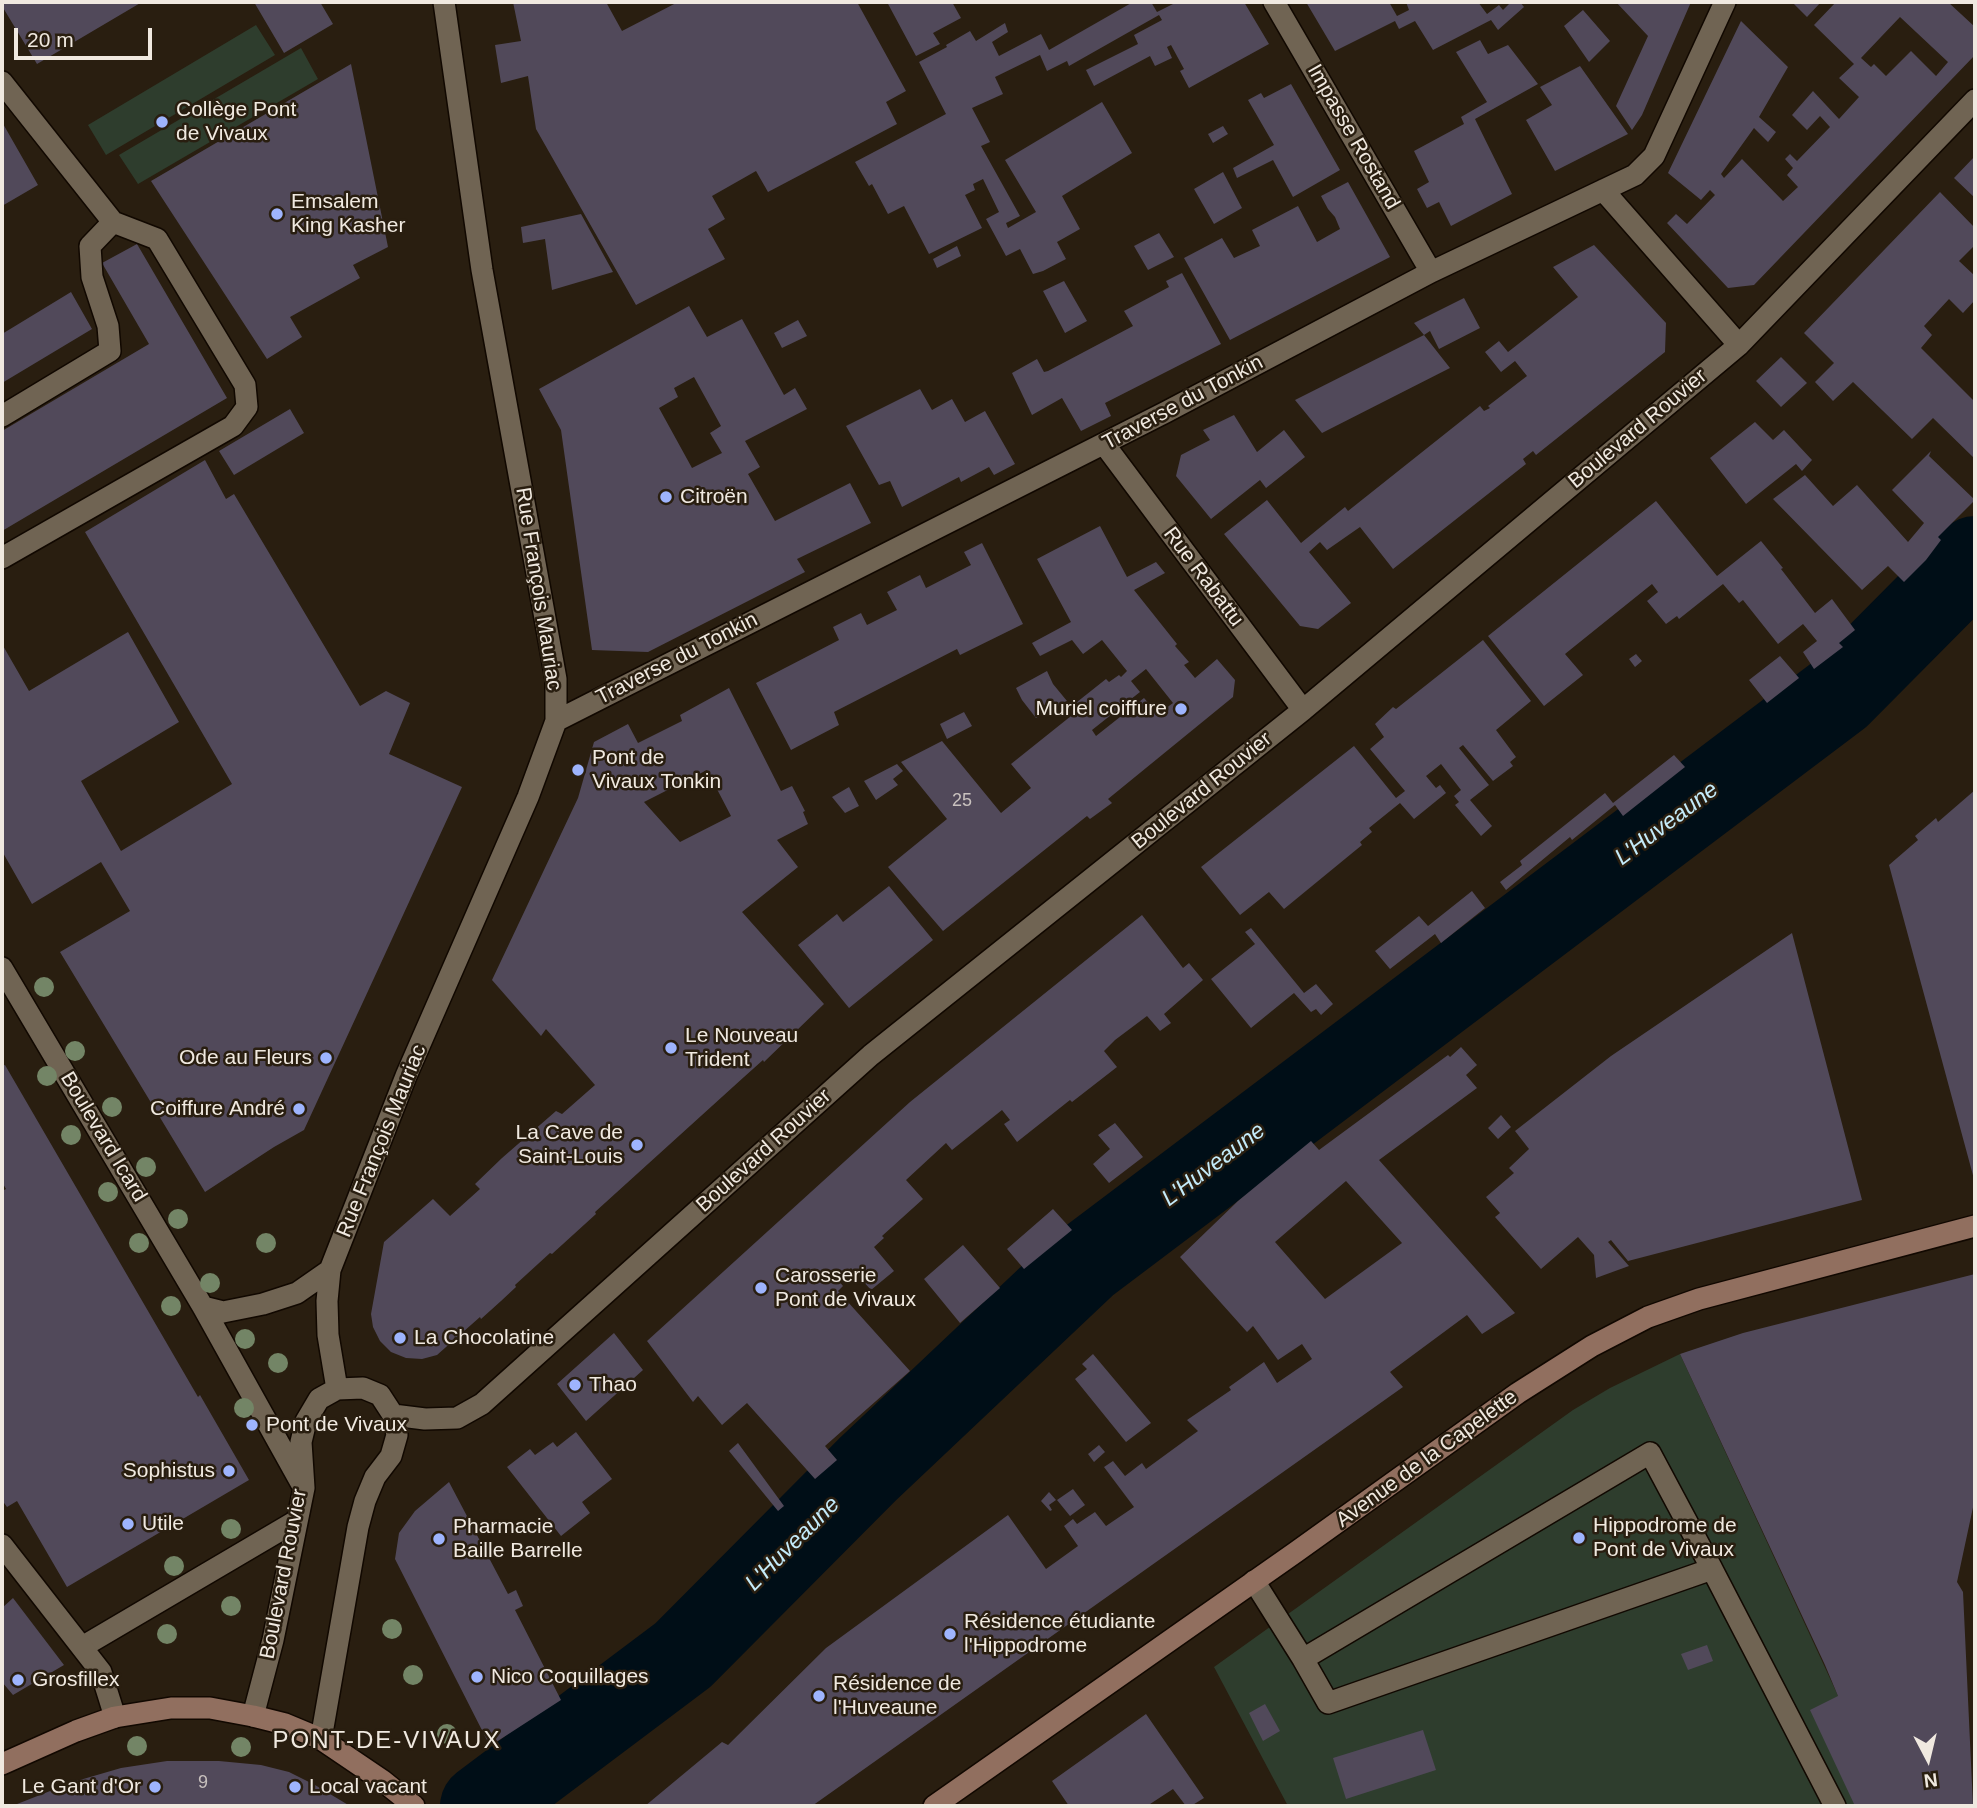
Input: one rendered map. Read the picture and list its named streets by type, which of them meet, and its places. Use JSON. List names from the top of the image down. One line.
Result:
{"streets":{"street":["Impasse Rostand","Traverse du Tonkin","Boulevard Rouvier","Rue Rabattu","Rue François Mauriac","Boulevard Icard","Avenue de la Capelette"]},"crossings":[["Impasse Rostand","Traverse du Tonkin"],["Traverse du Tonkin","Rue Rabattu"],["Traverse du Tonkin","Rue François Mauriac"],["Boulevard Rouvier","Rue Rabattu"],["Boulevard Rouvier","Rue François Mauriac"],["Boulevard Rouvier","Boulevard Icard"]],"districts":["PONT-DE-VIVAUX"],"water":["L'Huveaune"],"places":["Collège Pont de Vivaux","Emsalem King Kasher","Citroën","Muriel coiffure","Pont de Vivaux Tonkin","Le Nouveau Trident","Ode au Fleurs","Coiffure André","La Cave de Saint-Louis","Carosserie Pont de Vivaux","La Chocolatine","Thao","Pont de Vivaux","Sophistus","Utile","Hippodrome de Pont de Vivaux","Pharmacie Baille Barrelle","Résidence étudiante l'Hippodrome","Nico Coquillages","Grosfillex","Résidence de l'Huveaune","Le Gant d'Or","Local vacant"],"house_numbers":["25","9"],"scale_bar":"20 m","north":"bottom"}
